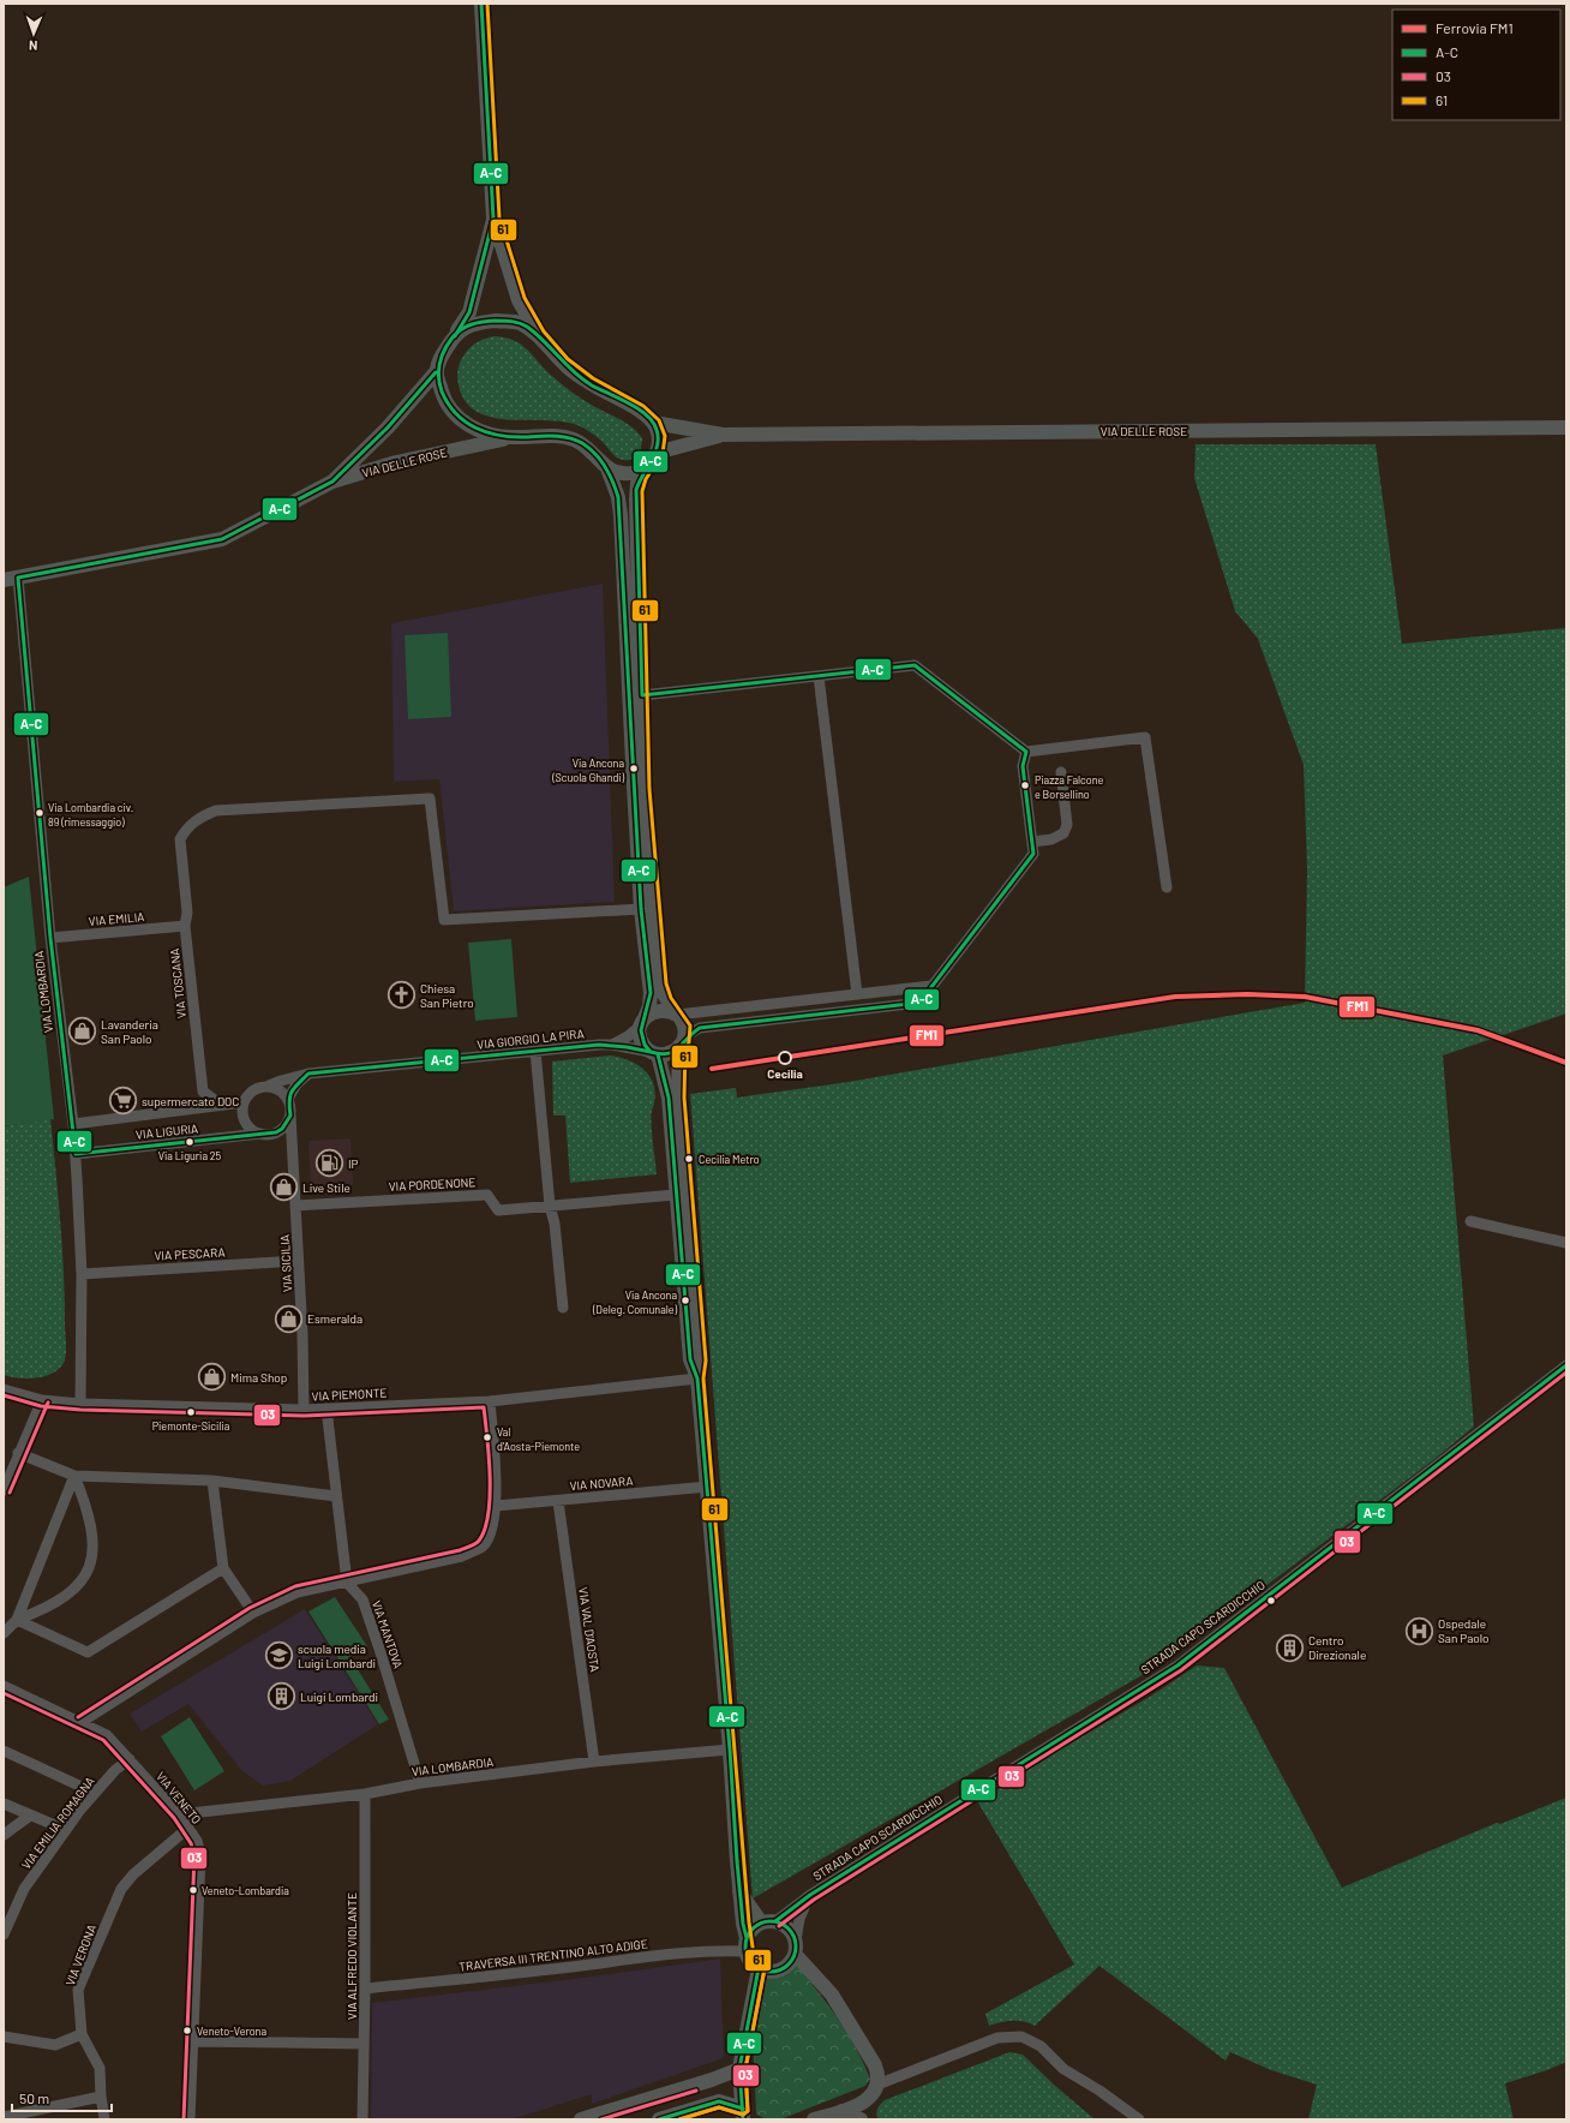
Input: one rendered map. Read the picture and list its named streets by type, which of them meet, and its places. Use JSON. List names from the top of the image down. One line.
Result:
{"streets":{"street":["VIA DELLE ROSE","VIA EMILIA","VIA TOSCANA","VIA LOMBARDIA","VIA GIORGIO LA PIRA","VIA LIGURIA","VIA PORDENONE","VIA PESCARA","VIA SICILIA","VIA PIEMONTE","VIA NOVARA","STRADA CAPO SCARDICCHIO","VIA VAL D'AOSTA","VIA MANTOVA","VIA VENETO","VIA EMILIA ROMAGNA","VIA VERONA","TRAVERSA III TRENTINO ALTO ADIGE","VIA ALFREDO VIOLANTE"]},"crossings":[["VIA EMILIA","VIA TOSCANA"],["VIA EMILIA","VIA LOMBARDIA"],["VIA TOSCANA","VIA GIORGIO LA PIRA"],["VIA TOSCANA","VIA LIGURIA"],["VIA TOSCANA","VIA SICILIA"],["VIA LOMBARDIA","VIA LIGURIA"],["VIA LOMBARDIA","VIA PESCARA"],["VIA LOMBARDIA","VIA PIEMONTE"],["VIA LOMBARDIA","VIA VAL D'AOSTA"],["VIA LOMBARDIA","VIA MANTOVA"],["VIA LOMBARDIA","VIA VENETO"],["VIA LOMBARDIA","VIA ALFREDO VIOLANTE"],["VIA GIORGIO LA PIRA","VIA LIGURIA"],["VIA GIORGIO LA PIRA","VIA SICILIA"],["VIA LIGURIA","VIA SICILIA"],["VIA PORDENONE","VIA SICILIA"],["VIA PESCARA","VIA SICILIA"],["VIA SICILIA","VIA PIEMONTE"],["VIA NOVARA","VIA VAL D'AOSTA"],["STRADA CAPO SCARDICCHIO","TRAVERSA III TRENTINO ALTO ADIGE"],["VIA VENETO","VIA EMILIA ROMAGNA"],["VIA VENETO","VIA VERONA"],["TRAVERSA III TRENTINO ALTO ADIGE","VIA ALFREDO VIOLANTE"]],"places":{"other":["Via Ancona (Scuola Ghandi)","Piazza Falcone e Borsellino","Via Lombardia civ. 89 (rimessaggio)","Cecilia","Via Liguria 25","Cecilia Metro","Via Ancona (Deleg. Comunale)","Piemonte-Sicilia","Val d'Aosta-Piemonte","Veneto-Lombardia","Veneto-Verona"],"church":["Chiesa San Pietro"],"shop":["Lavanderia San Paolo","Live Stile","Esmeralda","Mima Shop"],"supermarket":["supermercato DOC"],"fuel station":["IP"],"hospital":["Ospedale San Paolo"],"building":["Centro Direzionale","Luigi Lombardi"],"school or university":["scuola media Luigi Lombardi"]},"lines":["transit line A-C","transit line 61","rail line FM1","transit line 03"],"legend":["Ferrovia FM1","A-C","03","61"],"scale_bar":"50 m","north":"bottom"}
